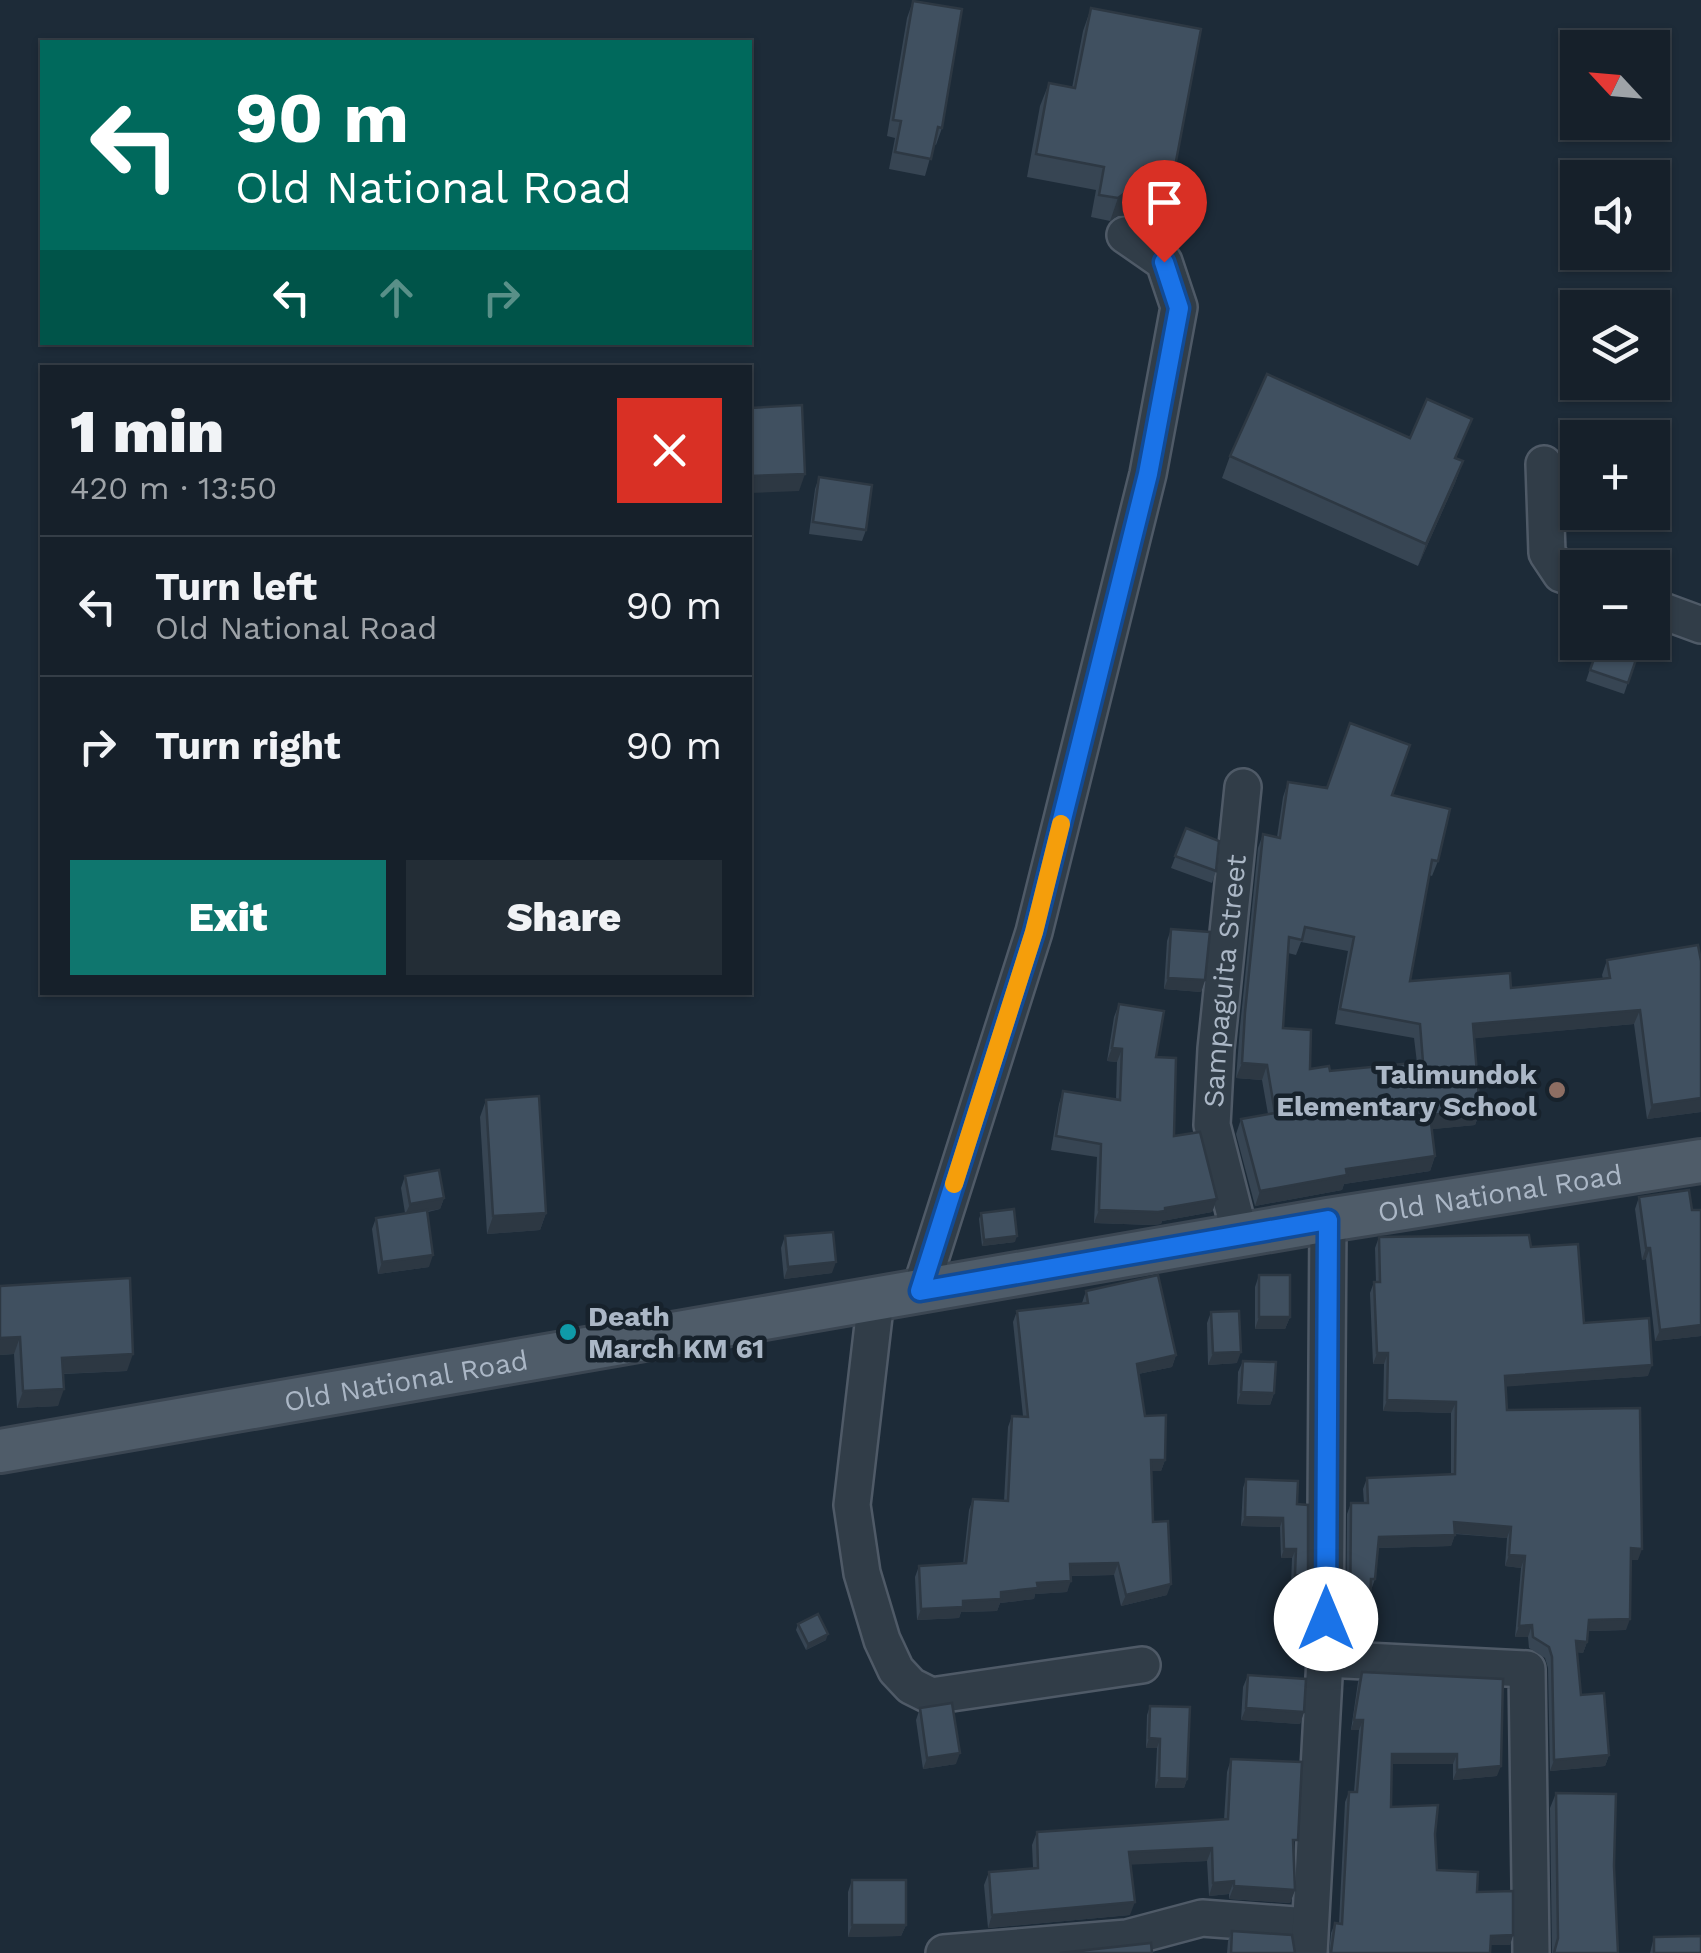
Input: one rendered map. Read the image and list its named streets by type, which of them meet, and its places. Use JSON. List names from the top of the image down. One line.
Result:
{"streets":{"main road":["Old National Road"],"street":["Sampaguita Street"]},"crossings":[["Sampaguita Street","Old National Road"]],"places":["Talimundok Elementary School","Death March KM 61"],"north":"top left","page":{"map_buttons":["+","−"],"turn":["90 m","Old National Road"],"heading":["1 min","420 m · 13:50"],"list":[{"name":"Turn left","note":"Old National Road","value":"90 m"},{"name":"Turn right","value":"90 m"}],"buttons":["Exit","Share"]}}
